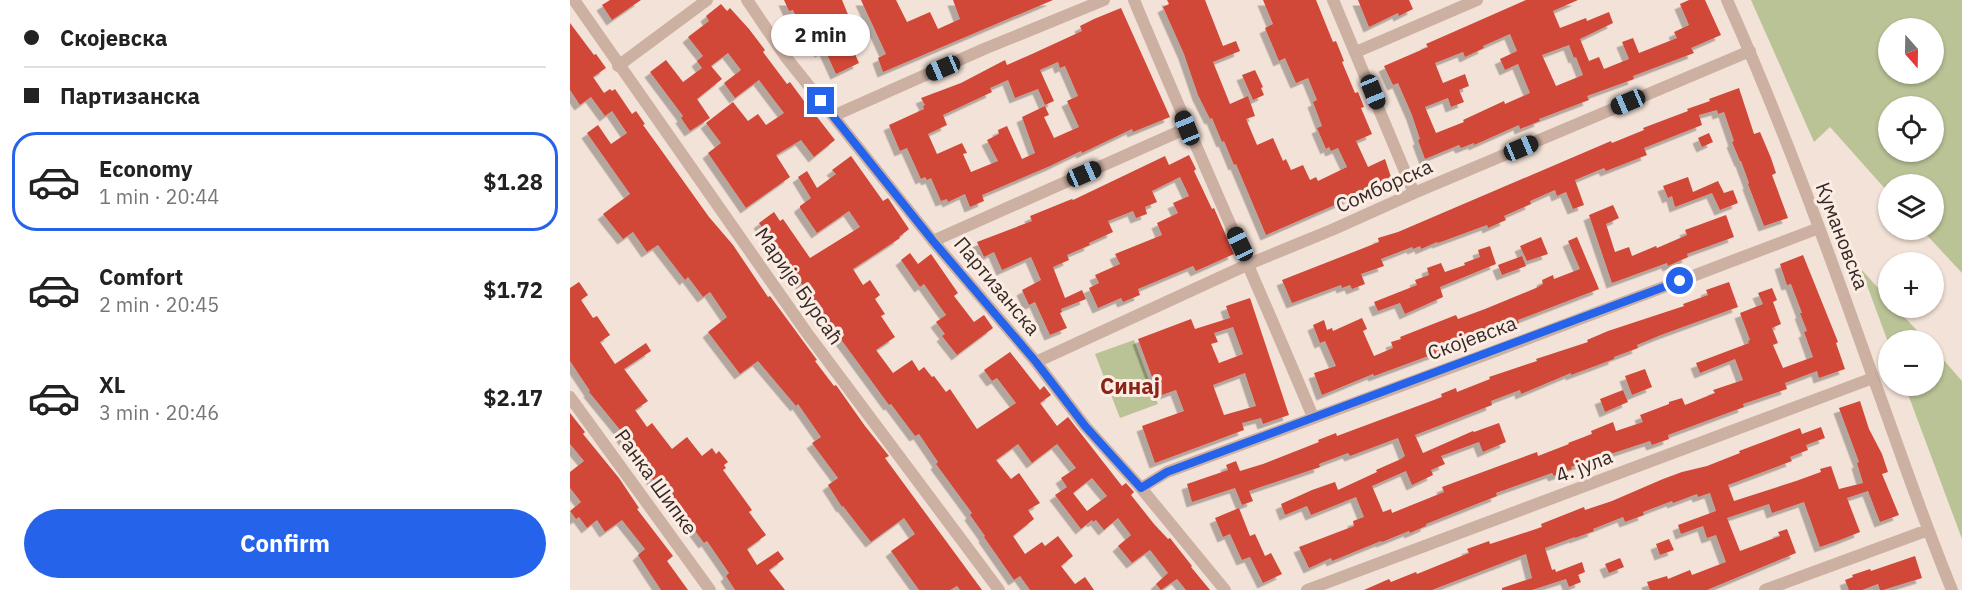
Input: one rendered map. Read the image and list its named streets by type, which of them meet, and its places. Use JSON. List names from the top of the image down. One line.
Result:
{"streets":{"street":["Сомборска","Кумановска","Марије Бурсаћ","Партизанска","Скојевска","4. јула","Ранка Шипке"]},"crossings":[["Сомборска","Кумановска"],["Сомборска","Партизанска"],["Кумановска","Скојевска"],["Кумановска","4. јула"],["Партизанска","Скојевска"]],"districts":["Синај"],"north":"bottom","page":{"banner":["Скојевска","Партизанска"],"bubble":"2 min","map_buttons":["+","−"],"list":[{"name":"Economy","note":"1 min · 20:44","value":"$1.28"},{"name":"Comfort","note":"2 min · 20:45","value":"$1.72"},{"name":"XL","note":"3 min · 20:46","value":"$2.17"}],"buttons":"Confirm"}}
